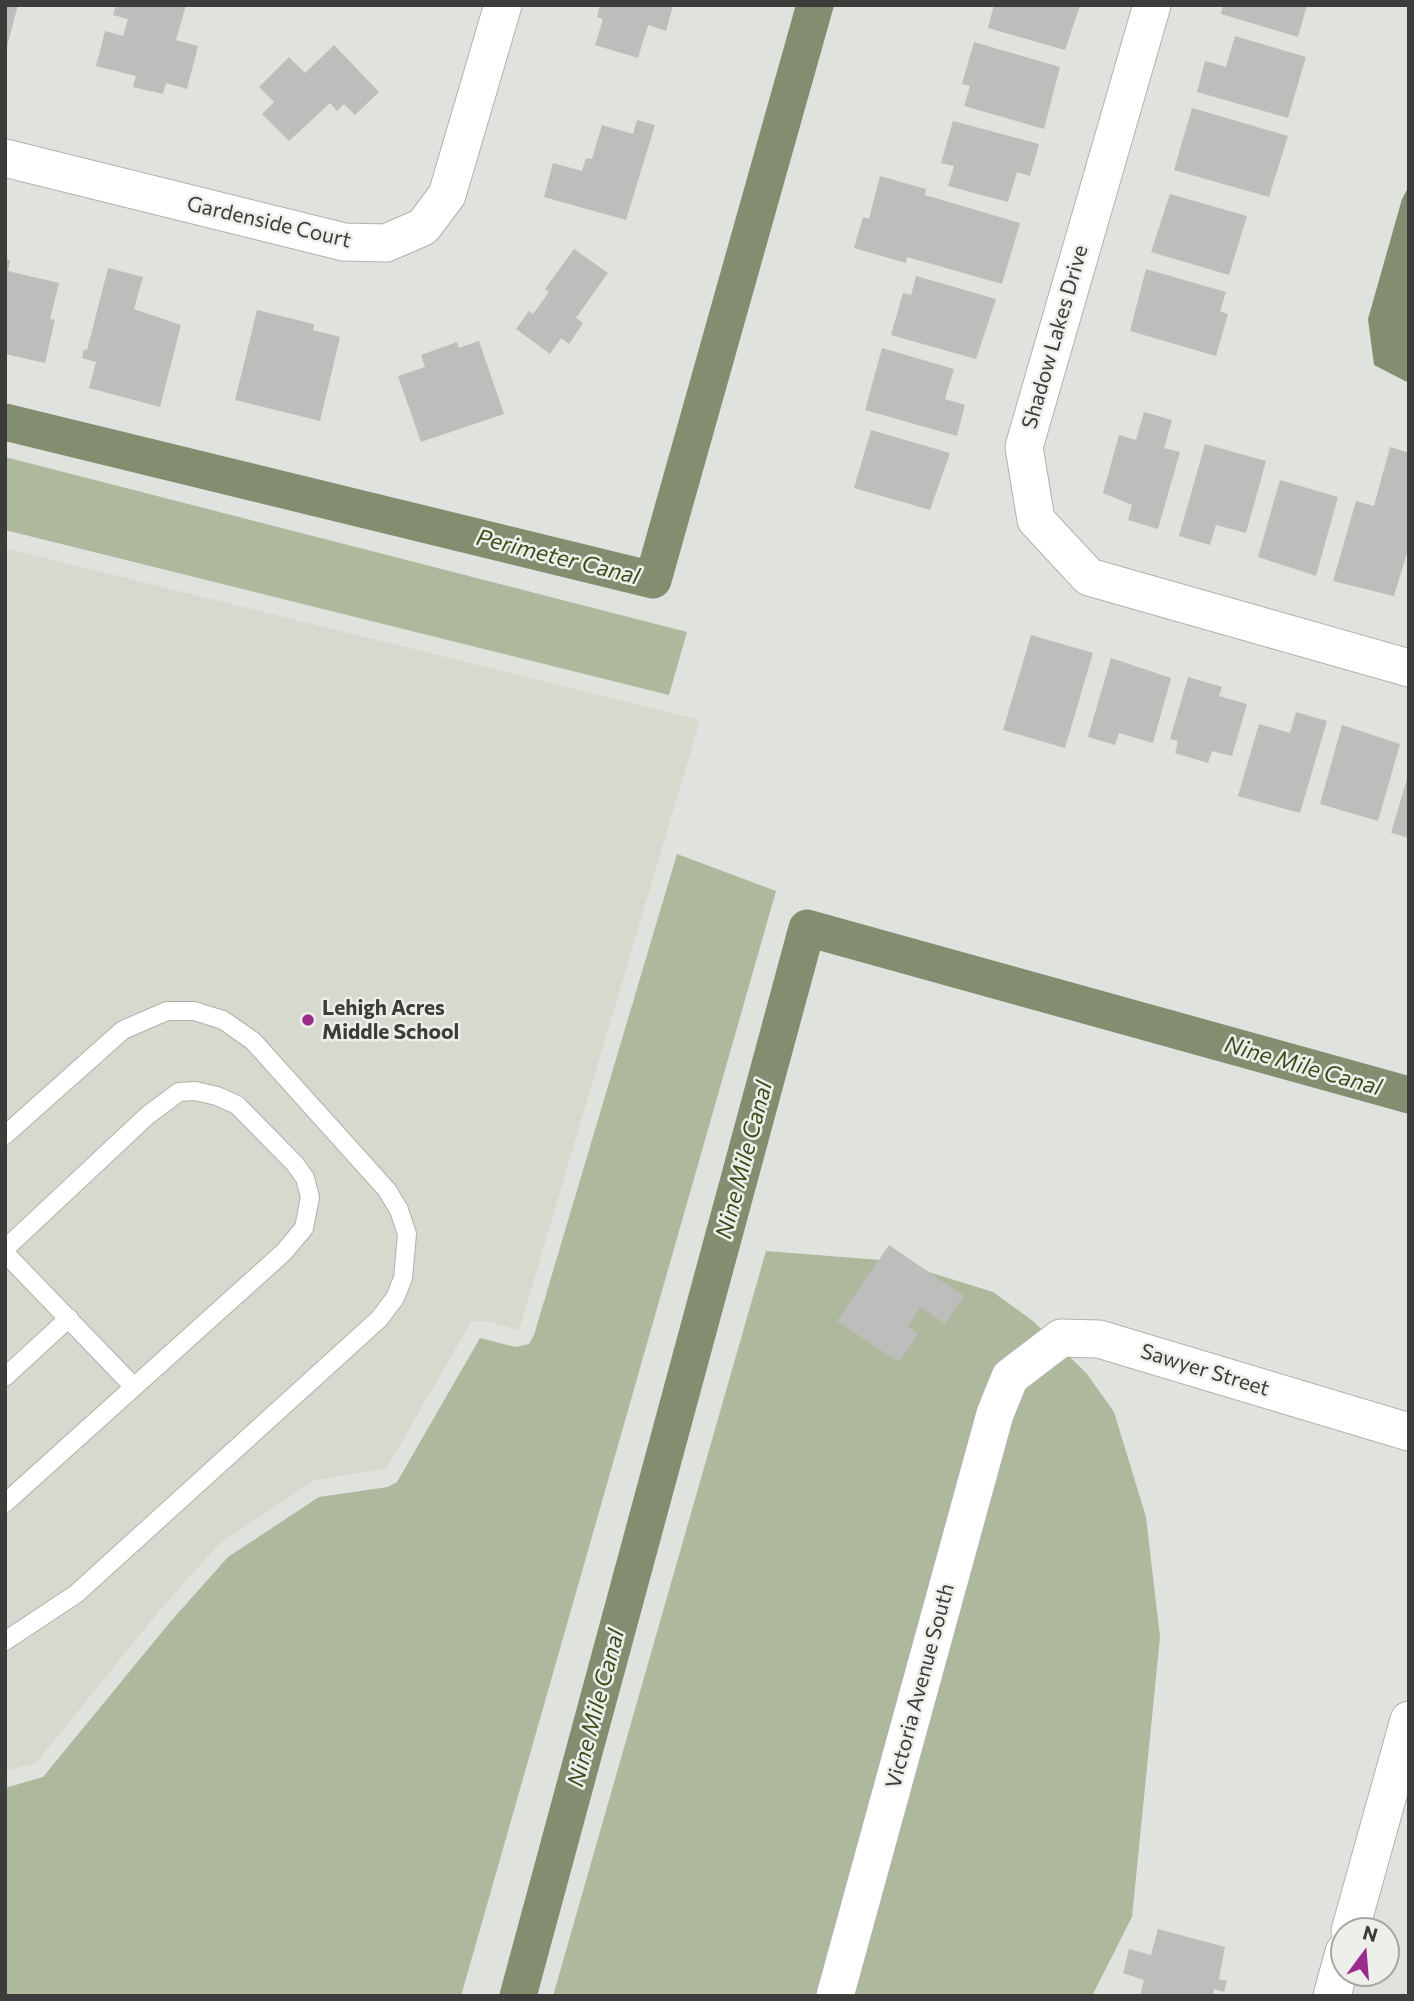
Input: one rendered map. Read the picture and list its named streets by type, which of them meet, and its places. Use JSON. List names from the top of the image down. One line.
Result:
{"streets":{"street":["Gardenside Court","Shadow Lakes Drive","Sawyer Street","Victoria Avenue South"]},"crossings":[["Sawyer Street","Victoria Avenue South"]],"water":["Perimeter Canal","Nine Mile Canal"],"places":["Lehigh Acres Middle School"],"north":"top"}
